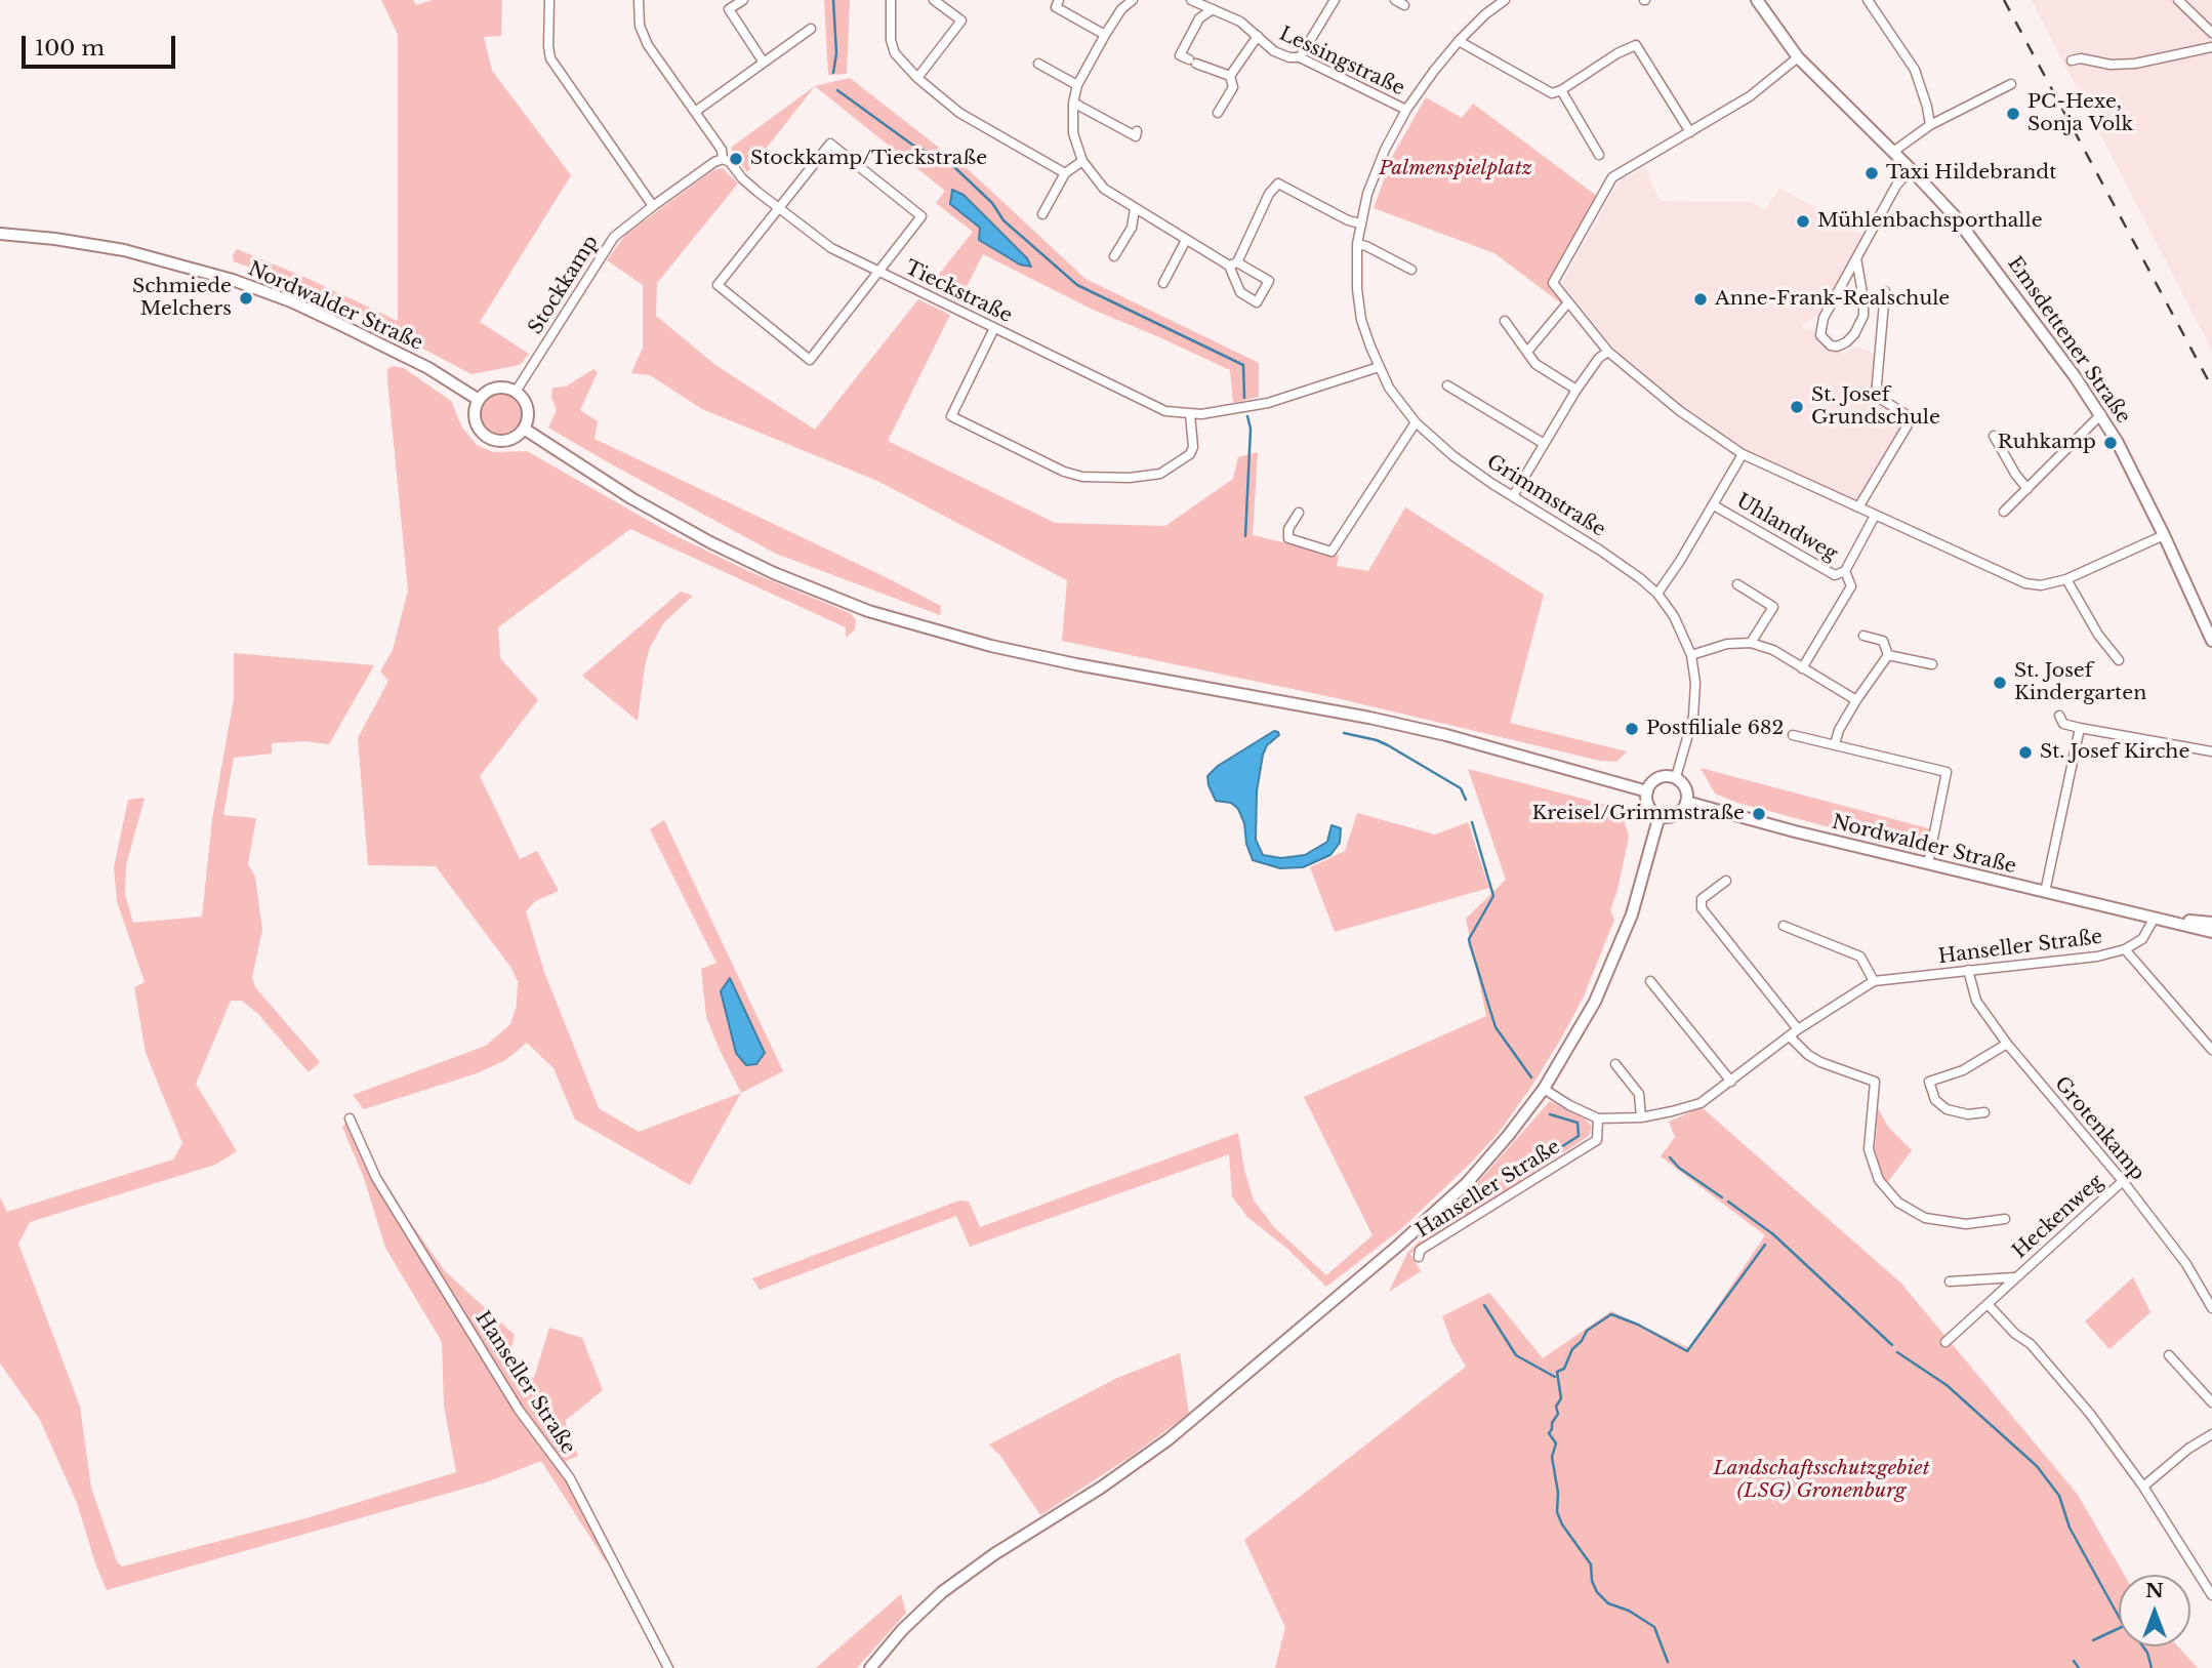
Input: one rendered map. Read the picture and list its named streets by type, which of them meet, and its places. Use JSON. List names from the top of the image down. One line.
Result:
{"streets":{"main road":["Nordwalder Straße","Emsdettener Straße"],"street":["Lessingstraße","Stockkamp","Tieckstraße","Grimmstraße","Uhlandweg","Hanseller Straße","Grotenkamp","Heckenweg"]},"crossings":[["Lessingstraße","Grimmstraße"],["Stockkamp","Tieckstraße"],["Stockkamp","Nordwalder Straße"],["Tieckstraße","Grimmstraße"],["Nordwalder Straße","Grimmstraße"],["Nordwalder Straße","Hanseller Straße"],["Grimmstraße","Uhlandweg"],["Hanseller Straße","Grotenkamp"],["Grotenkamp","Heckenweg"]],"parks":["Palmenspielplatz","Landschaftsschutzgebiet (LSG) Gronenburg"],"places":["PC-Hexe, Sonja Volk","Stockkamp/Tieckstraße","Taxi Hildebrandt","Mühlenbachsporthalle","Schmiede Melchers","Anne-Frank-Realschule","St. Josef Grundschule","Ruhkamp","St. Josef Kindergarten","Postfiliale 682","St. Josef Kirche","Kreisel/Grimmstraße"],"scale_bar":"100 m","north":"top"}
